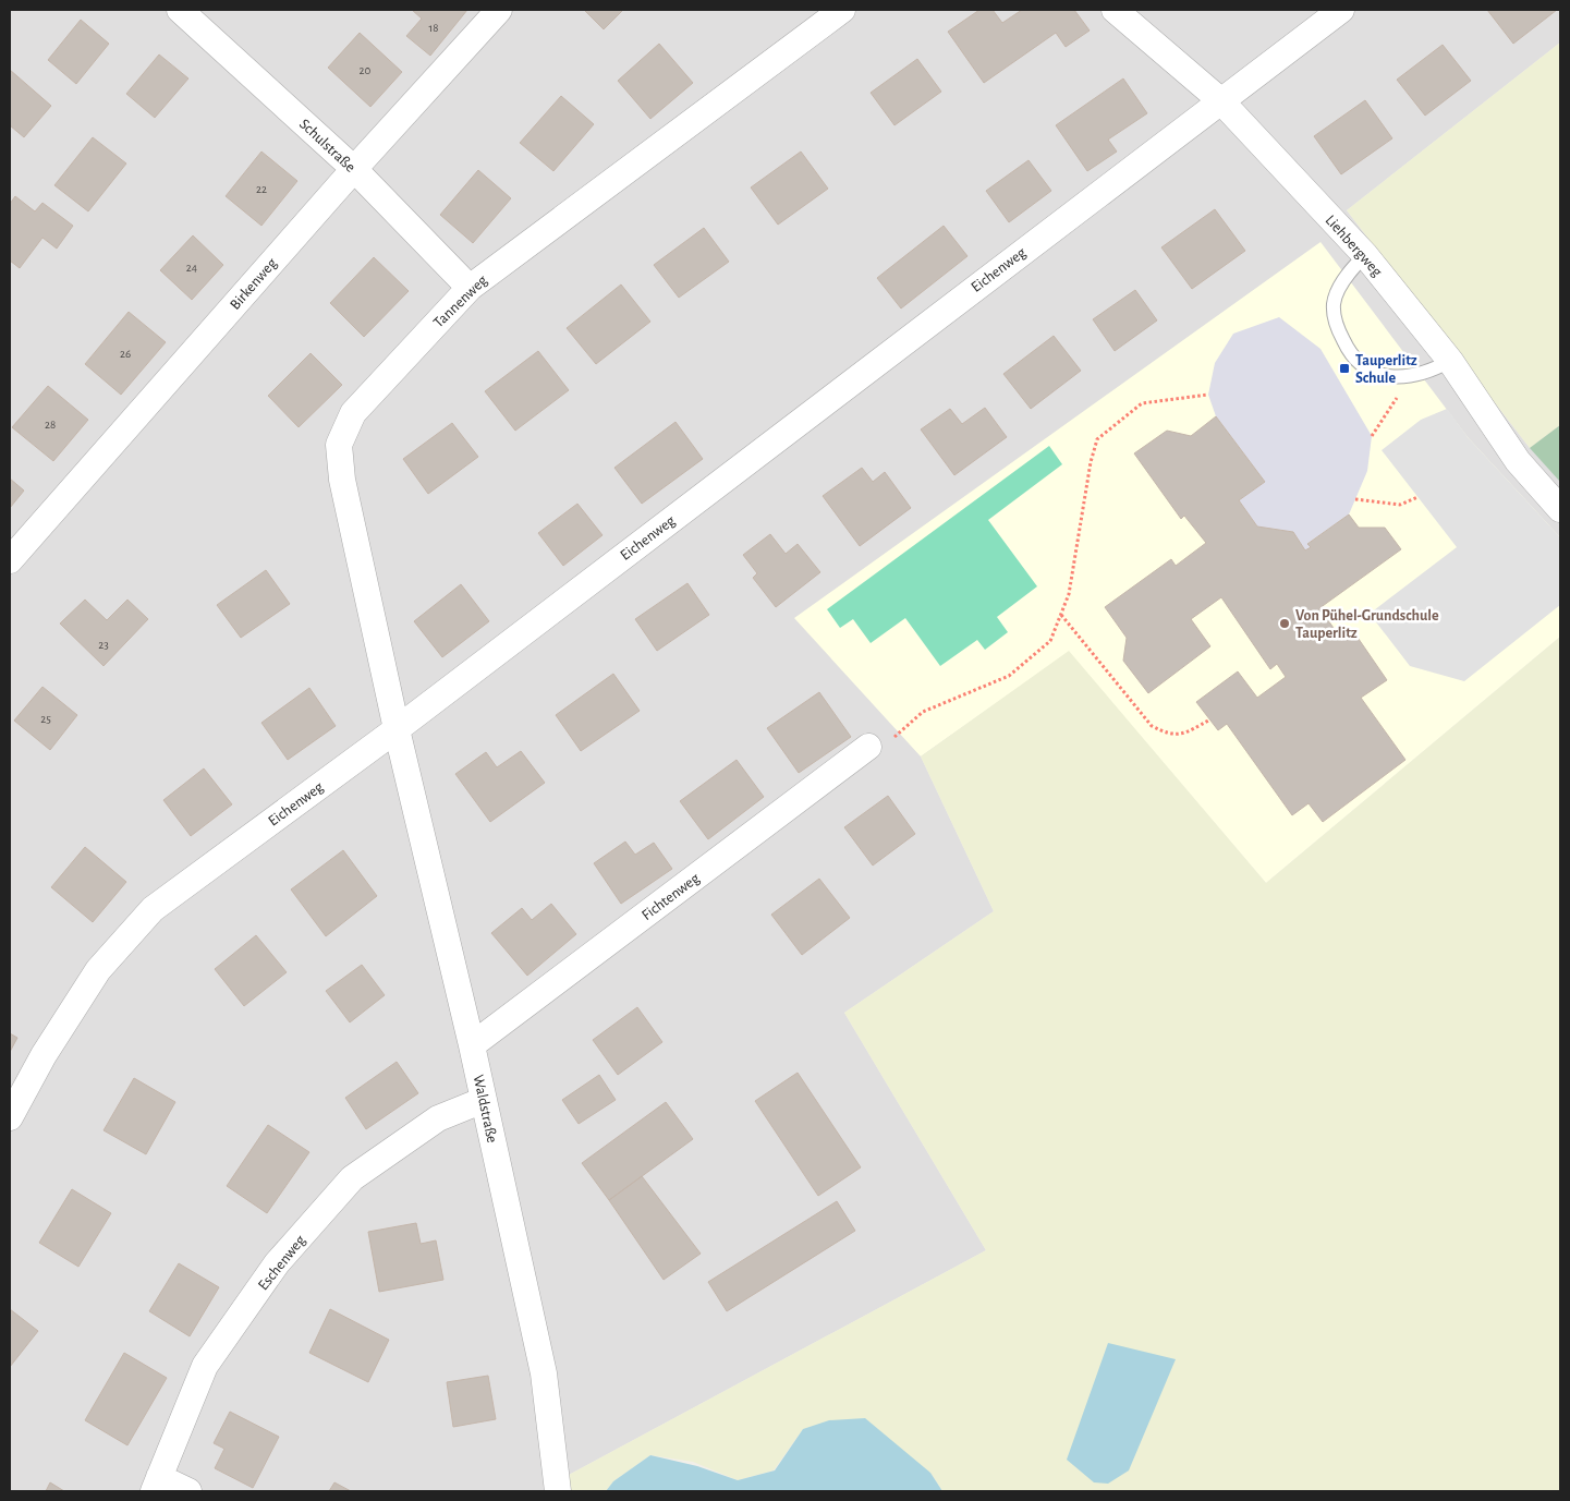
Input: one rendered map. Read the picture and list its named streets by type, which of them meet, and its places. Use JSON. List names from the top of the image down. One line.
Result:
{"streets":{"street":["Schulstraße","Liehbergweg","Eichenweg","Birkenweg","Tannenweg","Fichtenweg","Waldstraße","Eschenweg"]},"crossings":[["Schulstraße","Birkenweg"],["Schulstraße","Tannenweg"],["Liehbergweg","Eichenweg"],["Eichenweg","Tannenweg"],["Eichenweg","Waldstraße"],["Tannenweg","Waldstraße"],["Fichtenweg","Waldstraße"],["Waldstraße","Eschenweg"]],"places":{"transit":["Tauperlitz Schule"],"other":["Von Pühel-Grundschule Tauperlitz"]},"house_numbers":["18","20","22","24","26","28","23","25"]}
